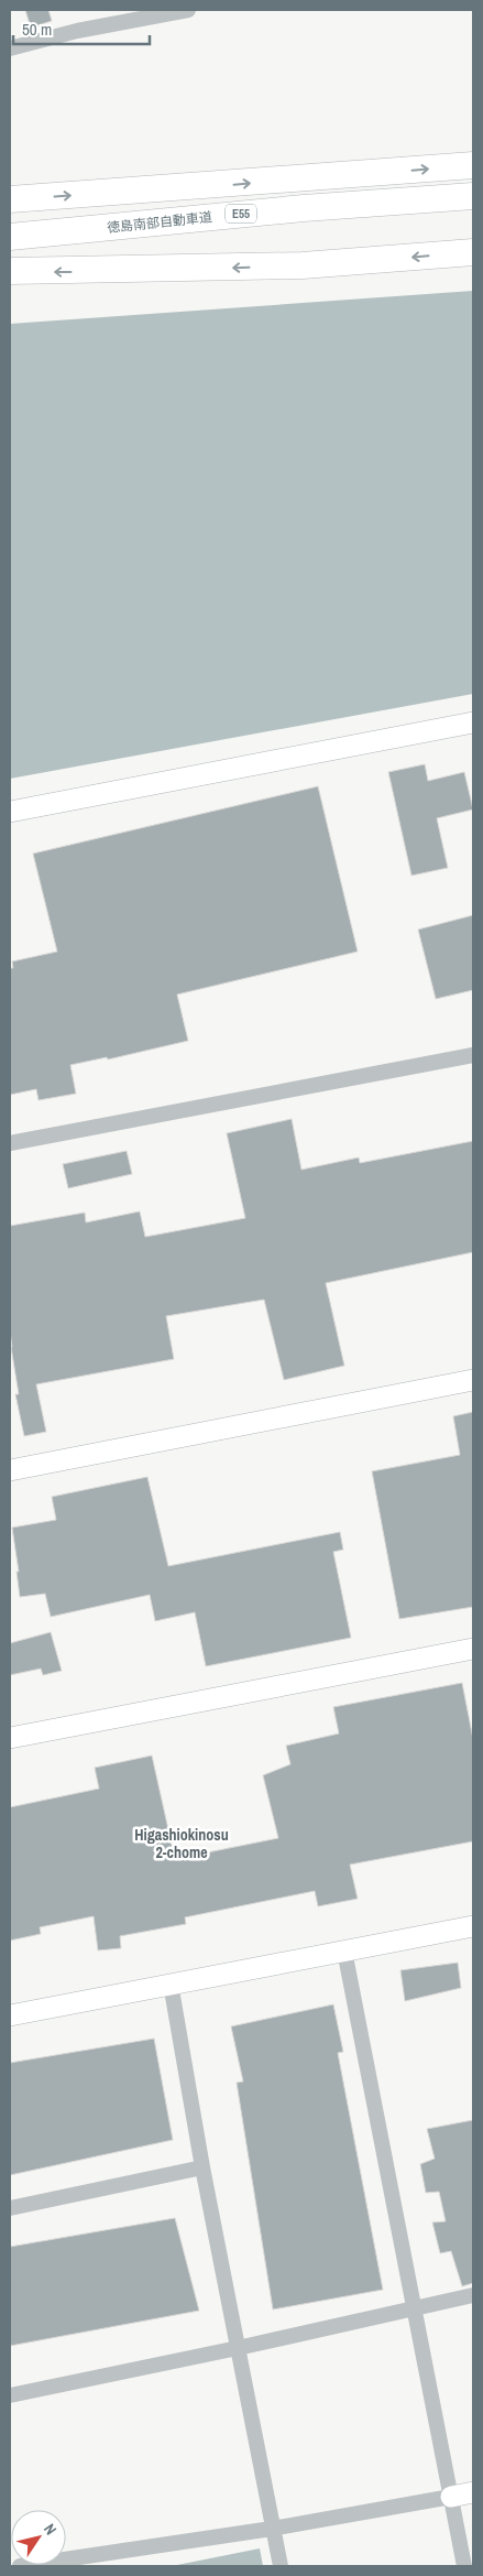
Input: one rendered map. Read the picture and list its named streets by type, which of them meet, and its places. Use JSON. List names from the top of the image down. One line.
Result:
{"streets":{"highway":["E55","徳島南部自動車道"]},"districts":["Higashiokinosu 2-chome"],"scale_bar":"50 m","north":"top right"}
